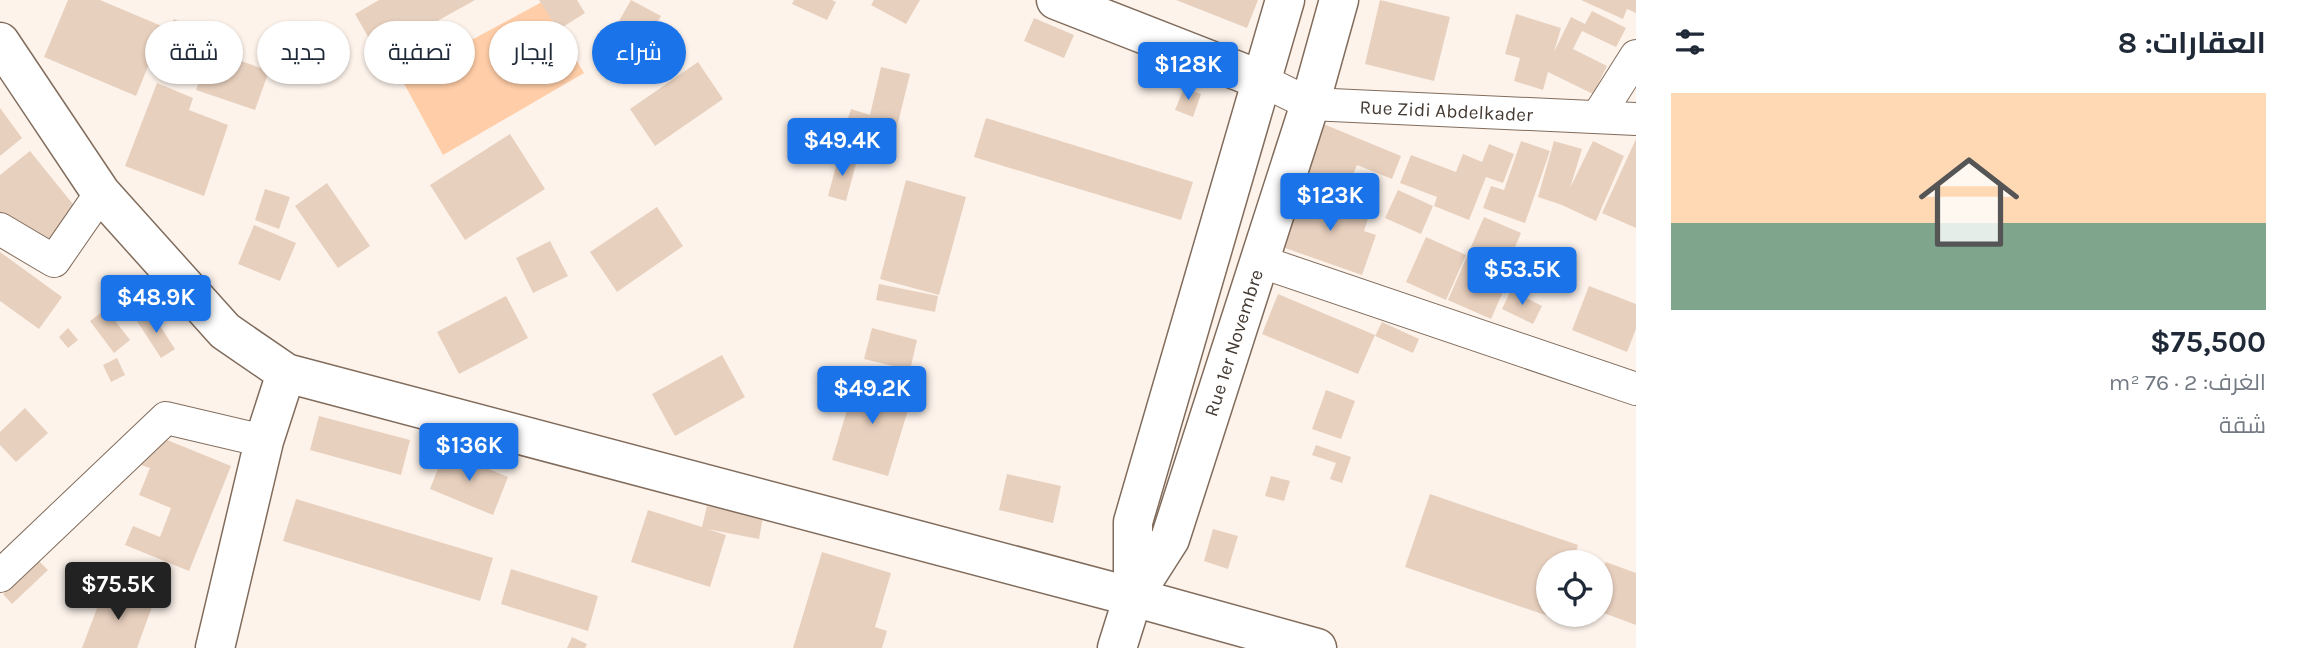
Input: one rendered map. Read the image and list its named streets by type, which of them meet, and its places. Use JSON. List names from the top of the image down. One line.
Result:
{"streets":{"main road":["Rue 1er Novembre"],"street":["Rue Zidi Abdelkader"]},"crossings":[["Rue Zidi Abdelkader","Rue 1er Novembre"]],"page":{"heading":"العقارات: 8","chip":["شراء","إيجار","تصفية","جديد","شقة"],"price":["$128K","$49.4K","$123K","$53.5K","$48.9K","$49.2K","$136K","$75.5K"],"list":[{"name":"$75,500","note":"الغرف: 2 · 76 m² · شقة"}]}}
